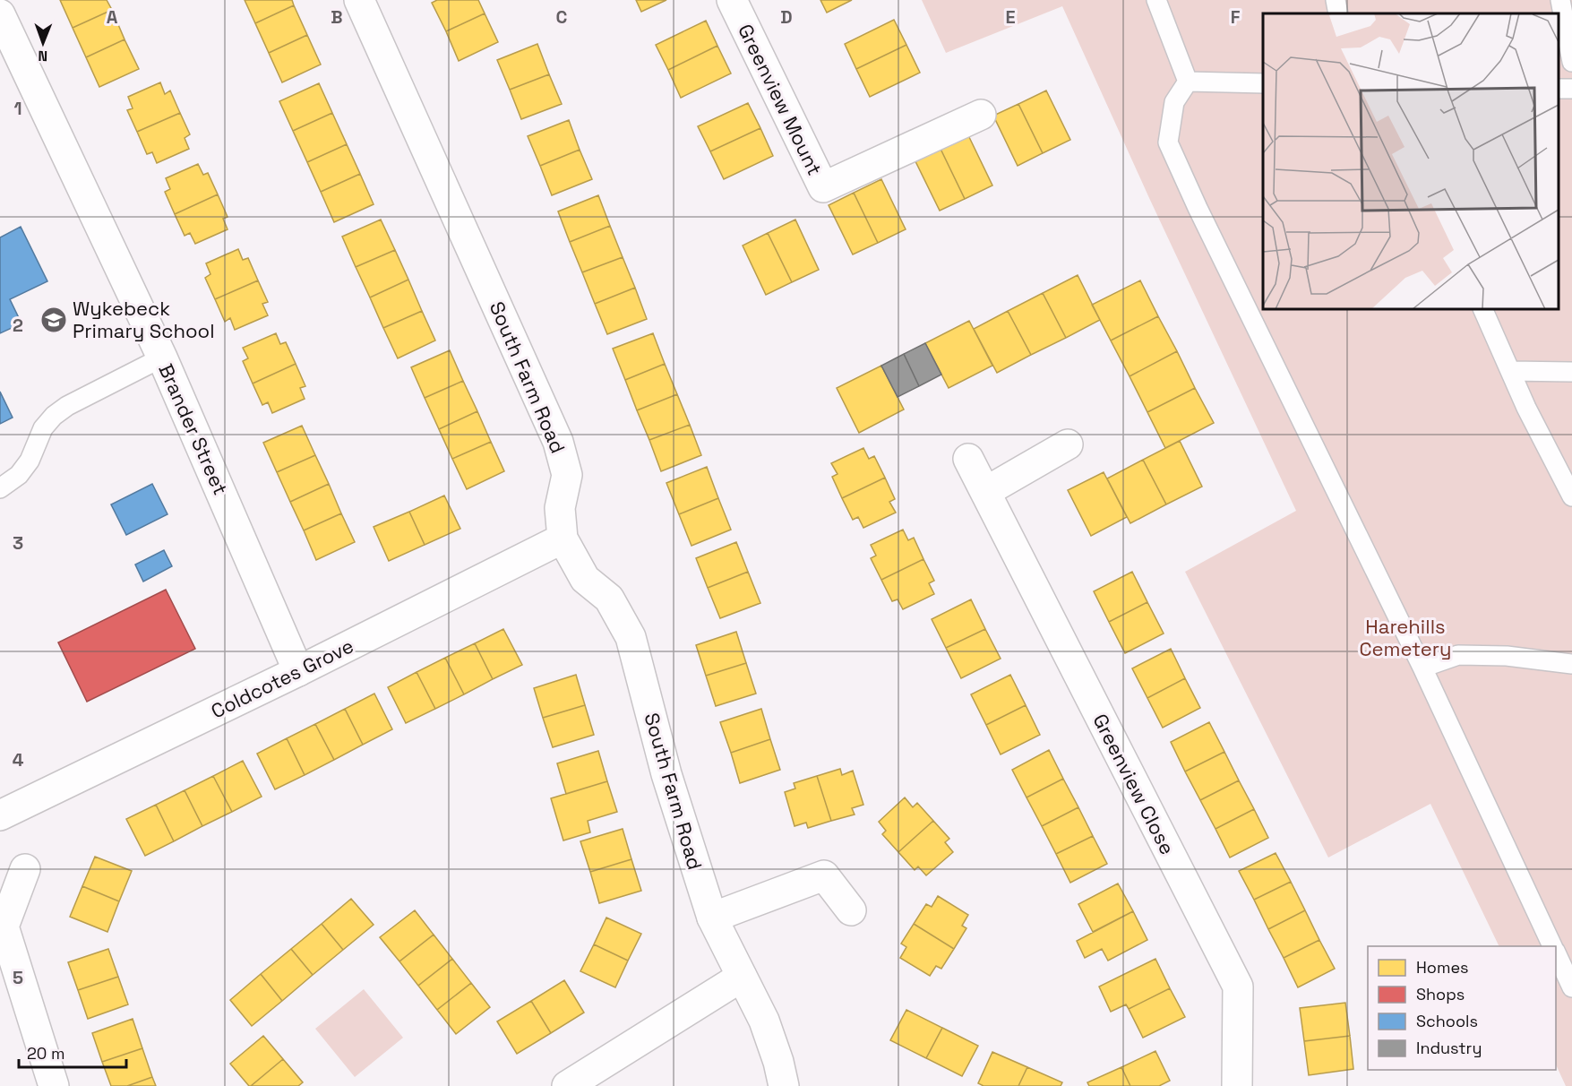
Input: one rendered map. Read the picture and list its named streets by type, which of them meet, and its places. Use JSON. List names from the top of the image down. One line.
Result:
{"streets":{"street":["Greenview Mount","South Farm Road","Brander Street","Coldcotes Grove","Greenview Close"]},"crossings":[["South Farm Road","Coldcotes Grove"],["Brander Street","Coldcotes Grove"]],"parks":["Harehills Cemetery"],"places":{"school or university":["Wykebeck Primary School"]},"legend":["Homes","Shops","Schools","Industry"],"scale_bar":"20 m","north":"bottom","grid":{"columns":["A","B","C","D","E","F"],"rows":["1","2","3","4","5"]}}
